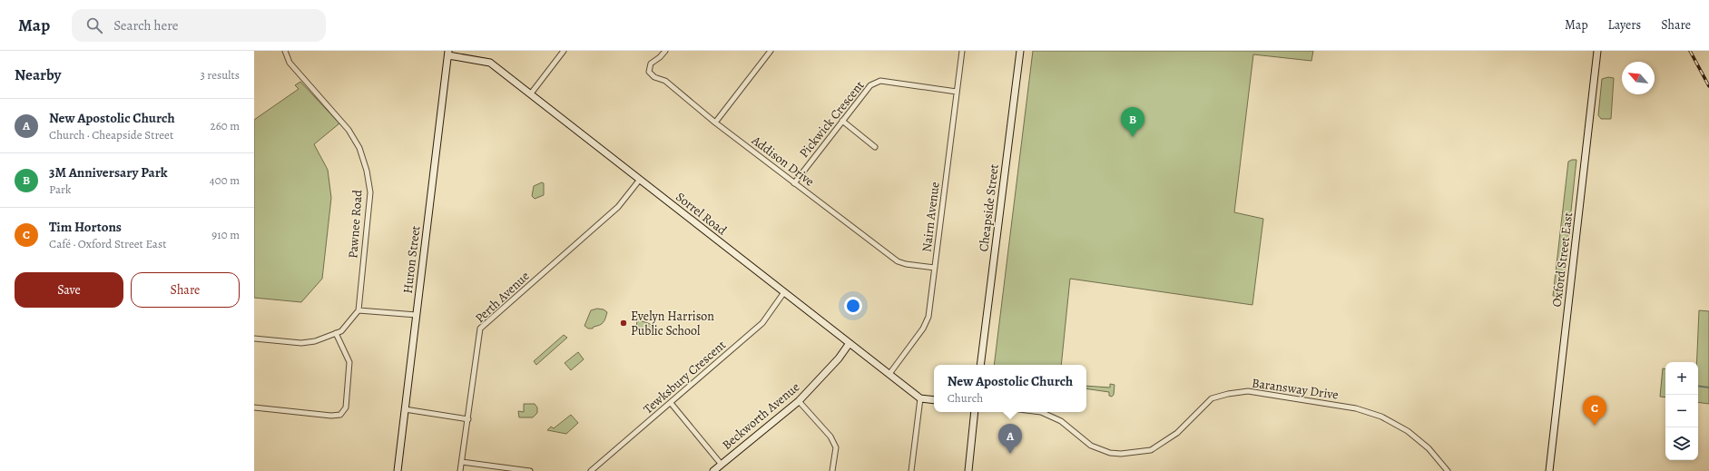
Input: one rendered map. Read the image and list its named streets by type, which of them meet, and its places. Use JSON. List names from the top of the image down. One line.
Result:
{"streets":{"street":["Pickwick Crescent","Addison Drive","Cheapside Street","Sorrel Road","Nairn Avenue","Pawnee Road","Huron Street","Oxford Street East","Perth Avenue","Tewksbury Crescent","Baransway Drive","Beckworth Avenue"]},"crossings":[["Pickwick Crescent","Addison Drive"],["Pickwick Crescent","Nairn Avenue"],["Addison Drive","Nairn Avenue"],["Sorrel Road","Nairn Avenue"],["Sorrel Road","Huron Street"],["Sorrel Road","Perth Avenue"],["Sorrel Road","Tewksbury Crescent"],["Sorrel Road","Beckworth Avenue"]],"places":["Evelyn Harrison Public School"],"north":"top left","page":{"header":"Map","search":"Search here","nav":["Map","Layers","Share"],"heading":["Nearby","3 results"],"list":[{"mark":"A","name":"New Apostolic Church","note":"Church · Cheapside Street","value":"260 m"},{"mark":"B","name":"3M Anniversary Park","note":"Park","value":"400 m"},{"mark":"C","name":"Tim Hortons","note":"Café · Oxford Street East","value":"910 m"}],"pins":["B","C","A"],"buttons":["Save","Share"],"map_buttons":["+","−"],"popup":["New Apostolic Church","Church"]}}
